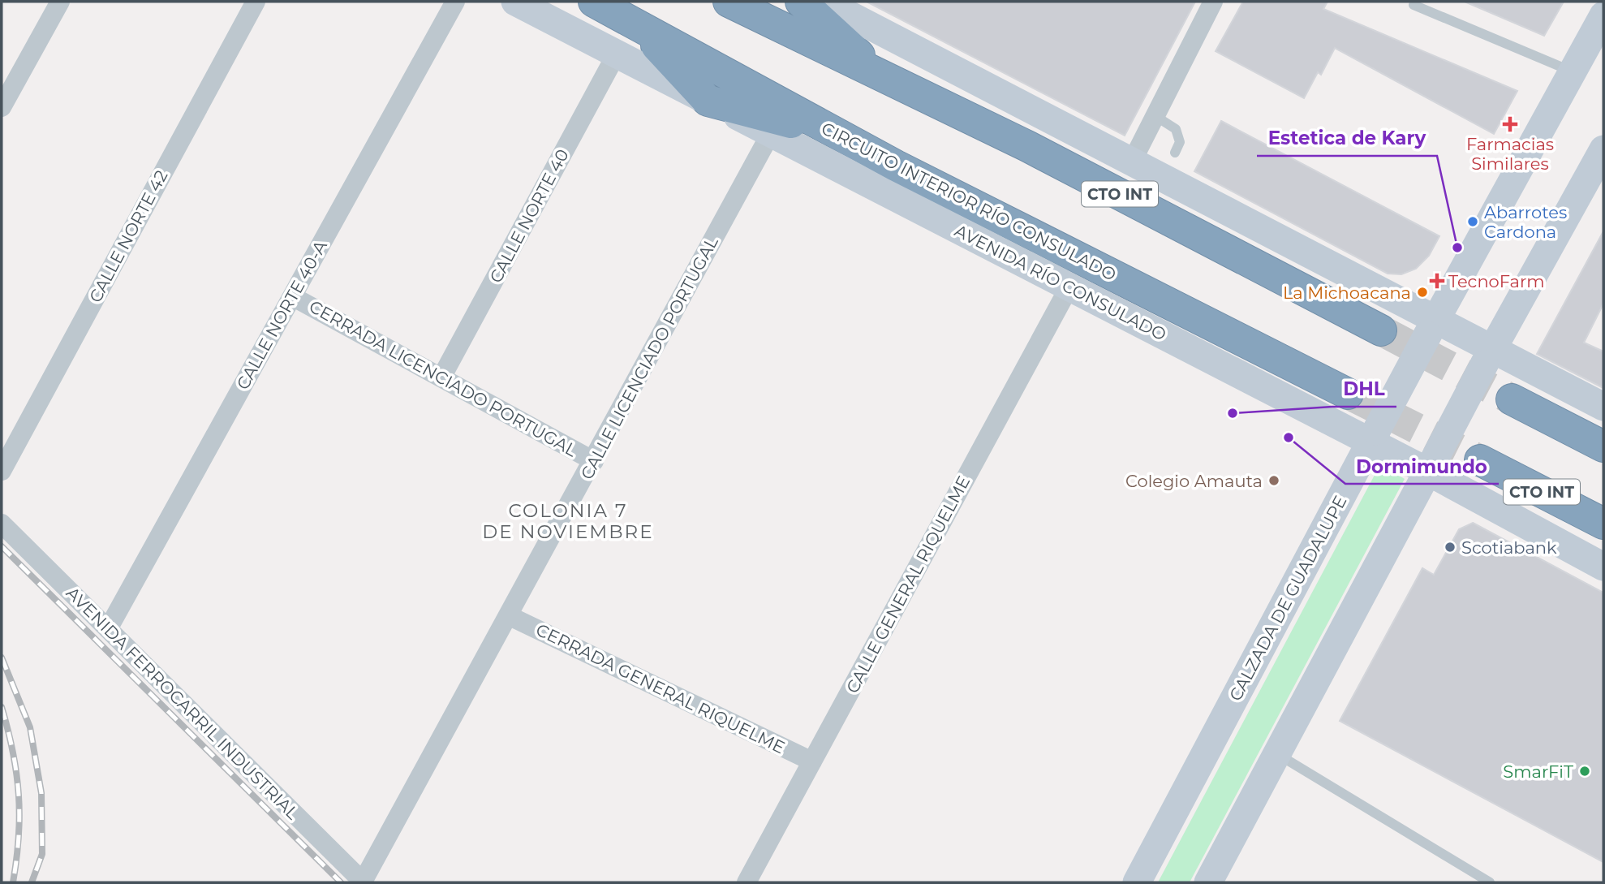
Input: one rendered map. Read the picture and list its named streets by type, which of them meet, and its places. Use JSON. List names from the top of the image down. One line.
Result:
{"streets":{"highway":["CTO INT","CIRCUITO INTERIOR RÍO CONSULADO"],"main road":["AVENIDA RÍO CONSULADO","CALZADA DE GUADALUPE"],"street":["CALLE NORTE 40","CALLE NORTE 42","CALLE NORTE 40-A","CALLE LICENCIADO PORTUGAL","CERRADA LICENCIADO PORTUGAL","CALLE GENERAL RIQUELME","CERRADA GENERAL RIQUELME","AVENIDA FERROCARRIL INDUSTRIAL"]},"crossings":[["CTO INT","CALZADA DE GUADALUPE"],["CALLE NORTE 40","AVENIDA RÍO CONSULADO"],["CALLE NORTE 40","CERRADA LICENCIADO PORTUGAL"],["AVENIDA RÍO CONSULADO","CALLE LICENCIADO PORTUGAL"],["AVENIDA RÍO CONSULADO","CALLE GENERAL RIQUELME"],["AVENIDA RÍO CONSULADO","CALZADA DE GUADALUPE"],["CALLE NORTE 40-A","CERRADA LICENCIADO PORTUGAL"],["CALLE NORTE 40-A","AVENIDA FERROCARRIL INDUSTRIAL"],["CALLE LICENCIADO PORTUGAL","CERRADA LICENCIADO PORTUGAL"],["CALLE LICENCIADO PORTUGAL","CERRADA GENERAL RIQUELME"],["CALLE LICENCIADO PORTUGAL","AVENIDA FERROCARRIL INDUSTRIAL"],["CALLE GENERAL RIQUELME","CERRADA GENERAL RIQUELME"]],"districts":["COLONIA 7 DE NOVIEMBRE"],"places":{"health":["Farmacias Similares","TecnoFarm"],"other":["Abarrotes Cardona","Estetica de Kary","La Michoacana","DHL","Dormimundo","Colegio Amauta","Scotiabank","SmarFiT"]}}
